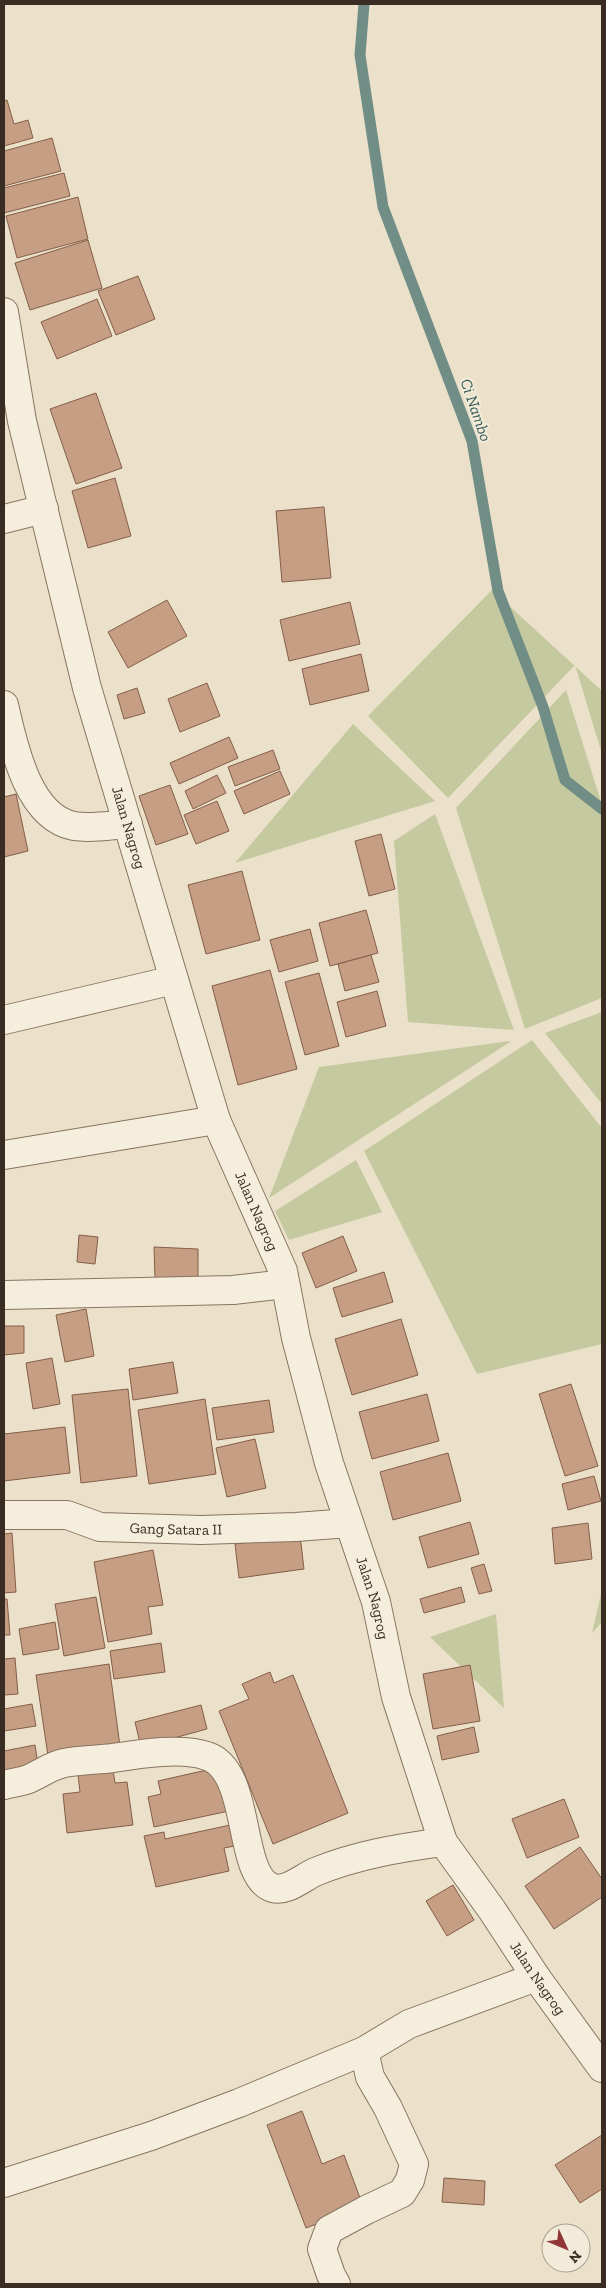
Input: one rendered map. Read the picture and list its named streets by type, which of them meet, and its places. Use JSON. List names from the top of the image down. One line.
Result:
{"streets":{"street":["Jalan Nagrog","Gang Satara II"]},"crossings":[["Jalan Nagrog","Gang Satara II"]],"water":["Ci Nambo"],"north":"bottom right"}
